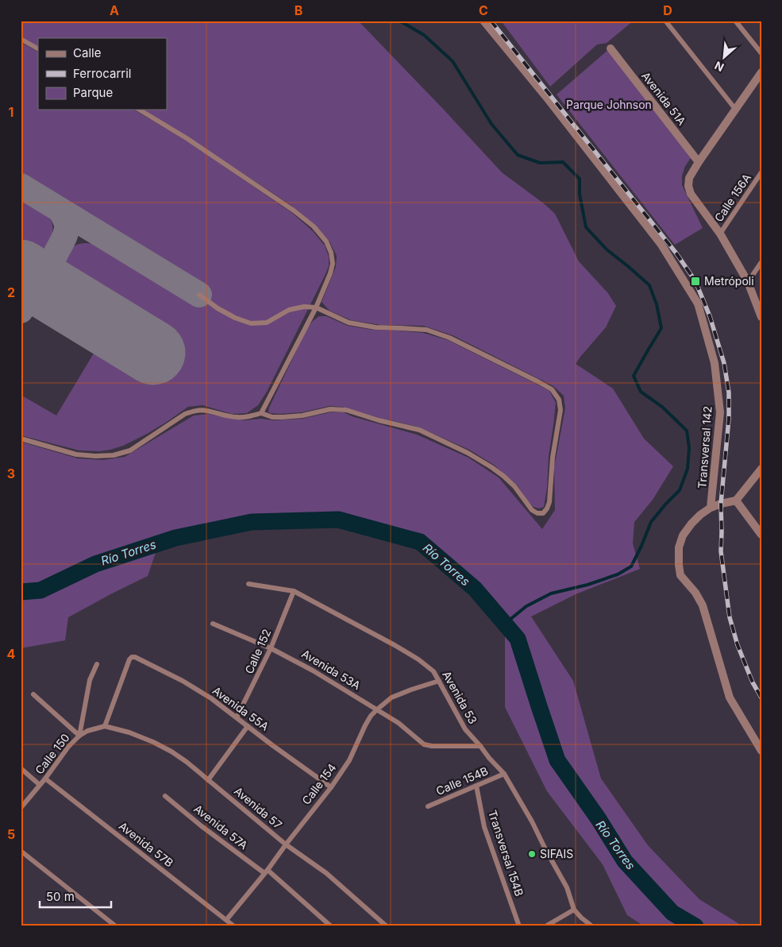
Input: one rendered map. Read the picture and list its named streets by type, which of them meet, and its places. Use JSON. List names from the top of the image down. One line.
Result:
{"streets":{"street":["Avenida 51A","Transversal 142"],"lane":["Calle 156A","Calle 152","Avenida 53A","Avenida 53","Avenida 55A","Calle 150","Calle 154B","Calle 154","Avenida 57","Avenida 57A","Avenida 57B","Transversal 154B"]},"crossings":[["Calle 152","Avenida 53A"],["Calle 152","Avenida 53"],["Calle 152","Avenida 55A"],["Avenida 53A","Avenida 53"],["Avenida 53A","Calle 154"],["Avenida 53","Calle 154B"],["Avenida 53","Calle 154"],["Avenida 55A","Calle 150"],["Avenida 55A","Calle 154"],["Avenida 55A","Avenida 57"],["Calle 150","Avenida 57"],["Calle 150","Avenida 57B"],["Calle 154B","Transversal 154B"],["Calle 154","Avenida 57"],["Calle 154","Avenida 57A"],["Calle 154","Avenida 57B"]],"water":["Río Torres"],"parks":["Parque Johnson"],"places":{"transit":["Metrópoli"],"other":["SIFAIS"]},"legend":["Calle","Ferrocarril","Parque"],"scale_bar":"50 m","north":"bottom left","grid":{"columns":["A","B","C","D"],"rows":["1","2","3","4","5"]}}
